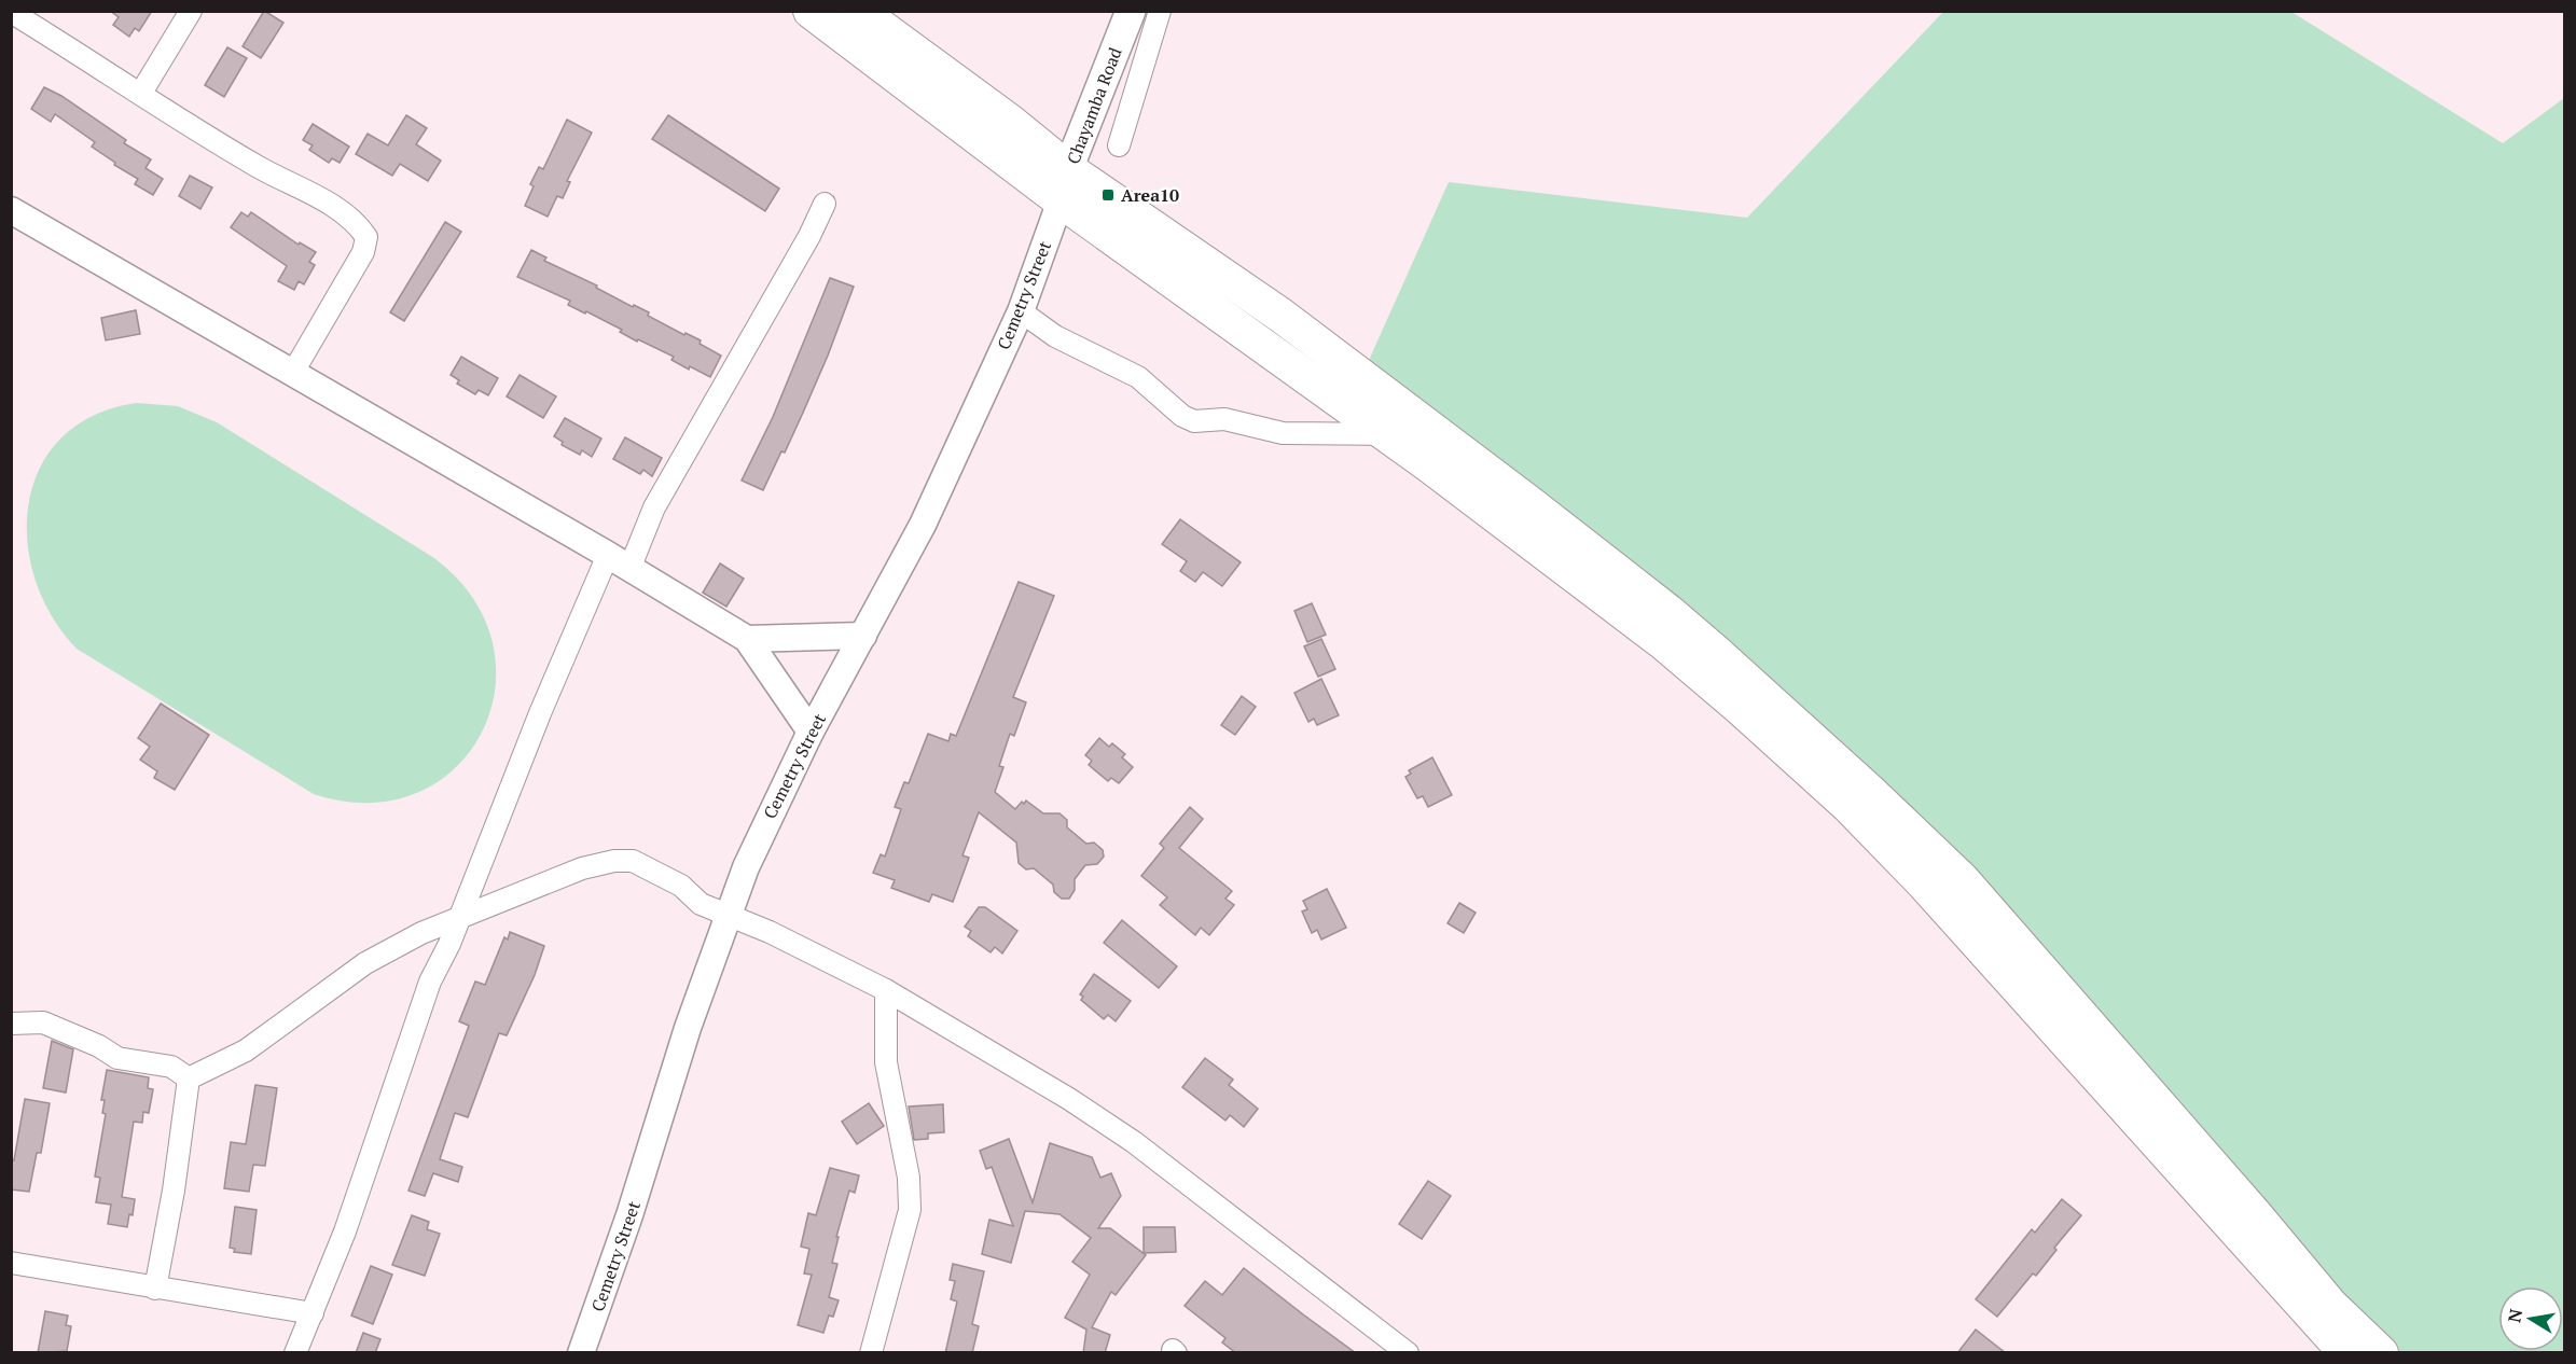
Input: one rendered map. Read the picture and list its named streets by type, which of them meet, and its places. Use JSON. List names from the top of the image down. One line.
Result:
{"streets":{"main road":["Chayamba Road"],"street":["Cemetry Street"]},"crossings":[["Chayamba Road","Cemetry Street"]],"places":{"transit":["Area10"]},"north":"left"}
